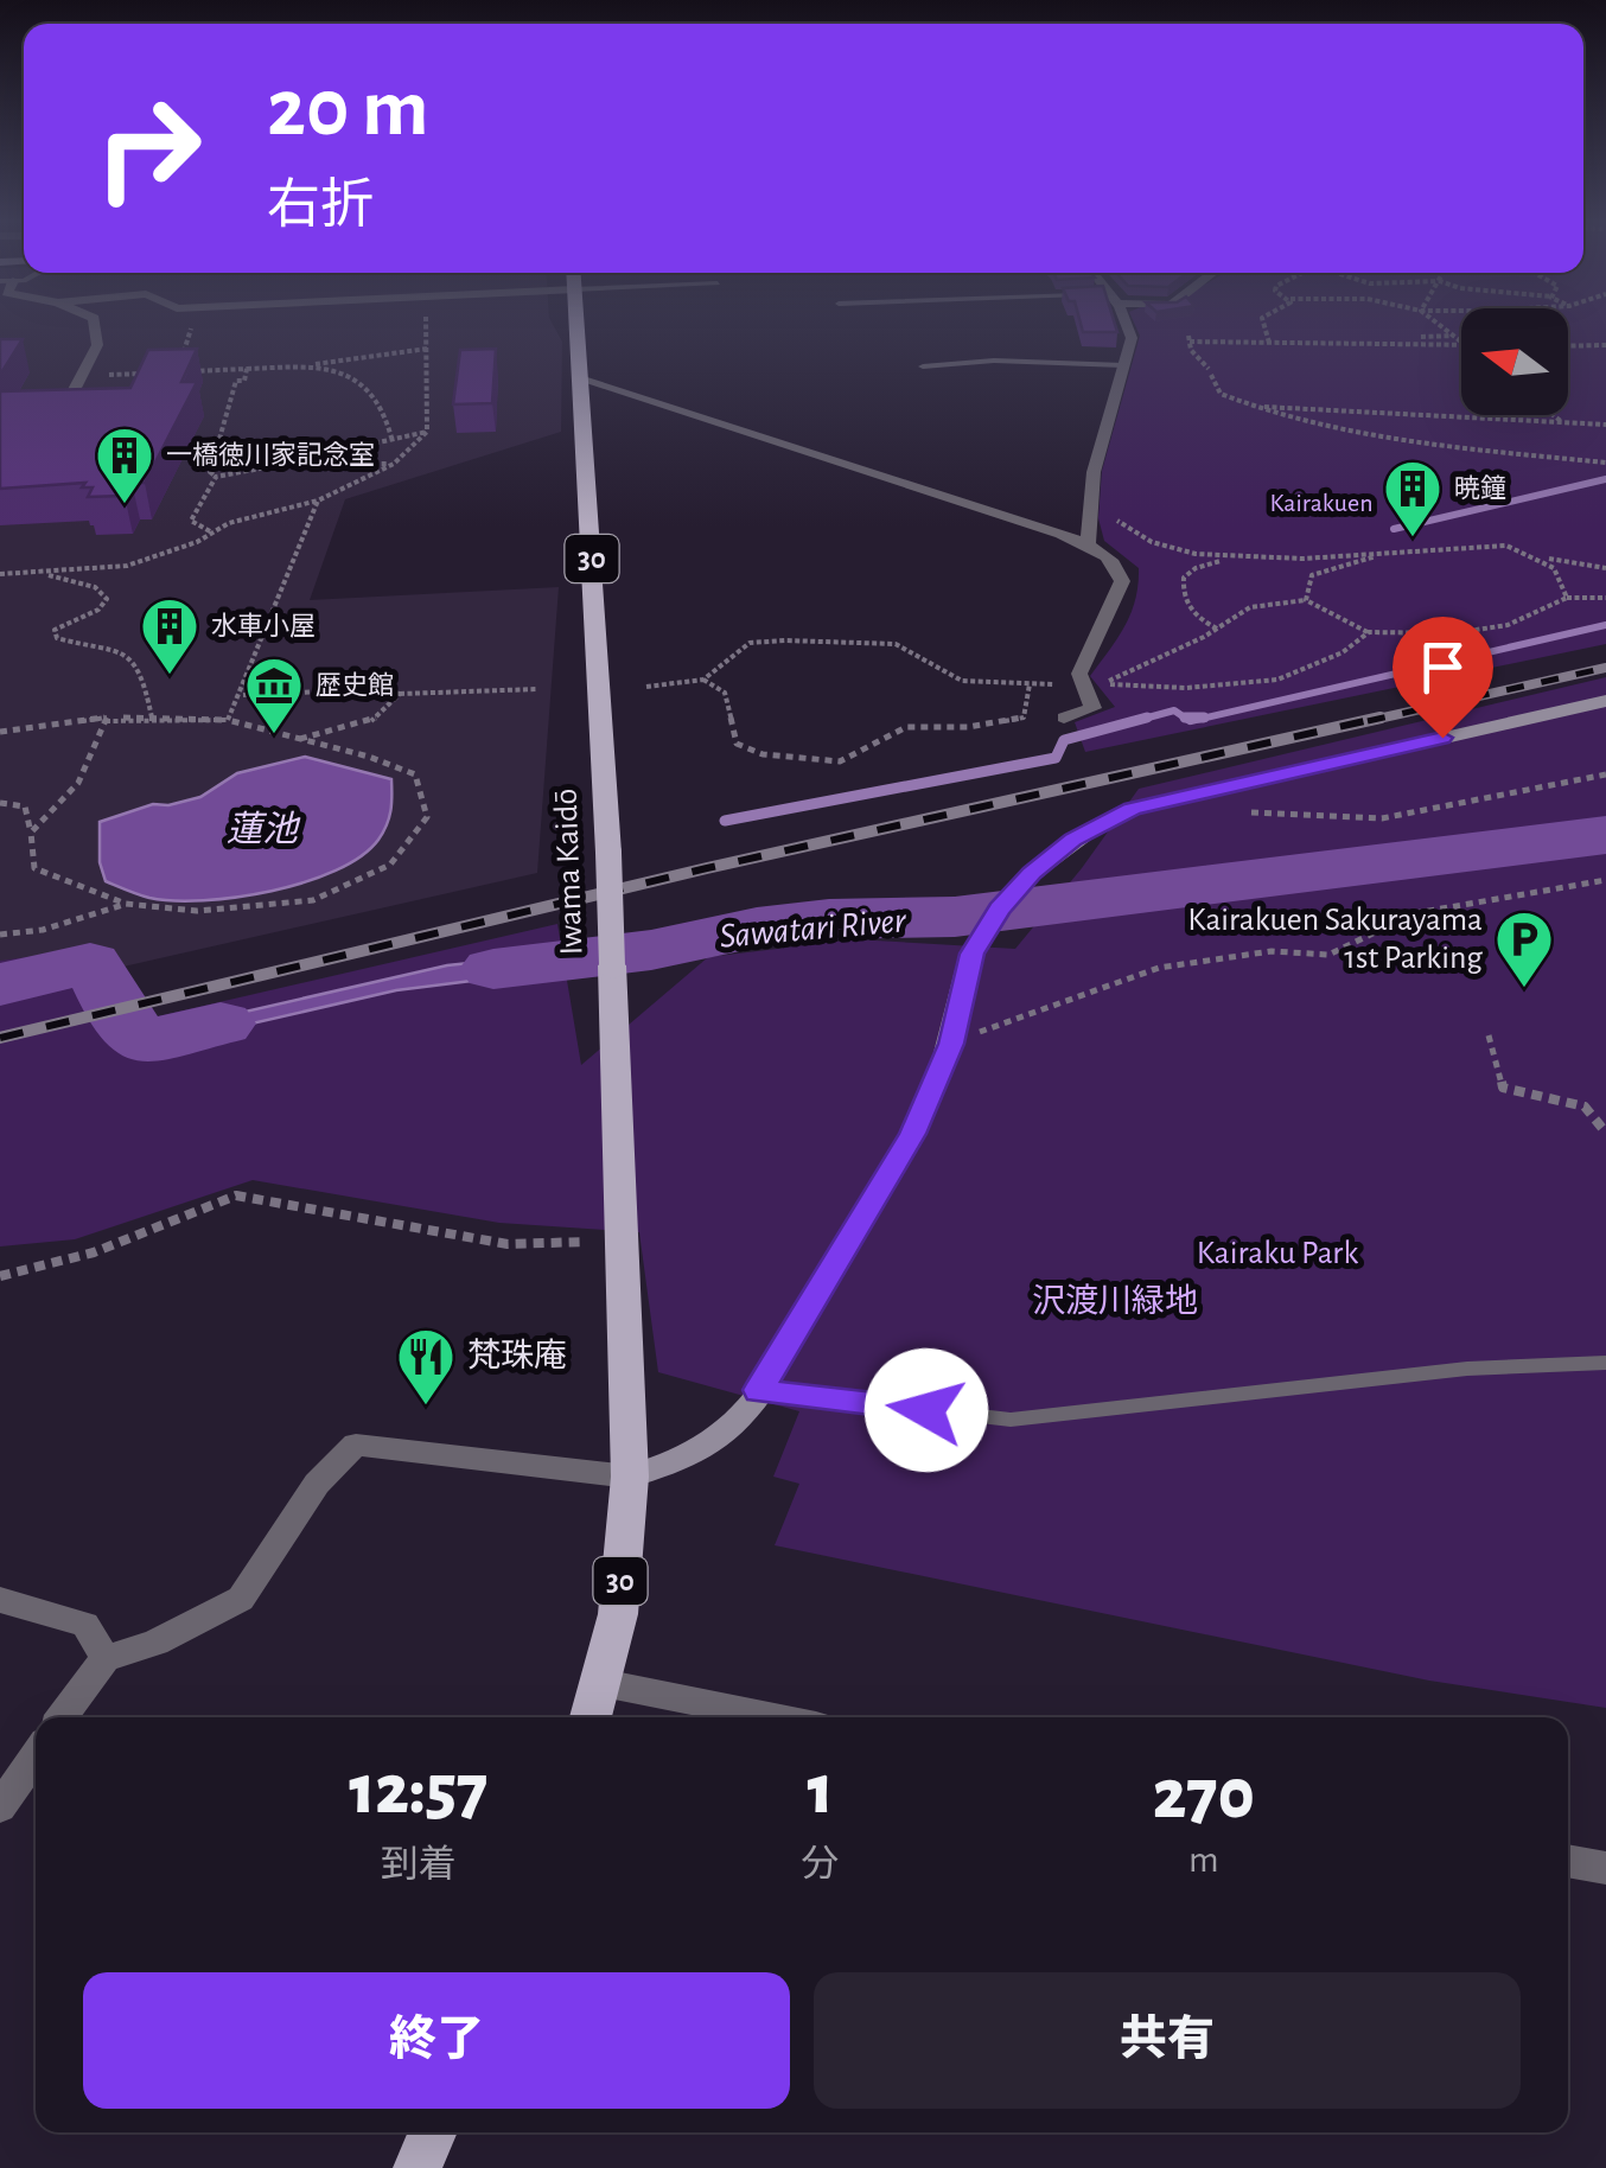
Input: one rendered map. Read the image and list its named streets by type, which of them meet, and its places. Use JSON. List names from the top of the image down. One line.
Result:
{"streets":{"main road":["30","Iwama Kaidō"]},"crossings":[["30","Iwama Kaidō"]],"water":["蓮池","Sawatari River"],"parks":["Kairakuen","Kairaku Park","沢渡川緑地"],"places":{"building":["一橋徳川家記念室","暁鐘","水車小屋"],"museum":["歴史館"],"parking":["Kairakuen Sakurayama 1st Parking"],"restaurant":["梵珠庵"]},"north":"left","page":{"turn":["20 m","右折"],"eta":["12:57","到着","1","分","270","m"],"buttons":["終了","共有"]}}
